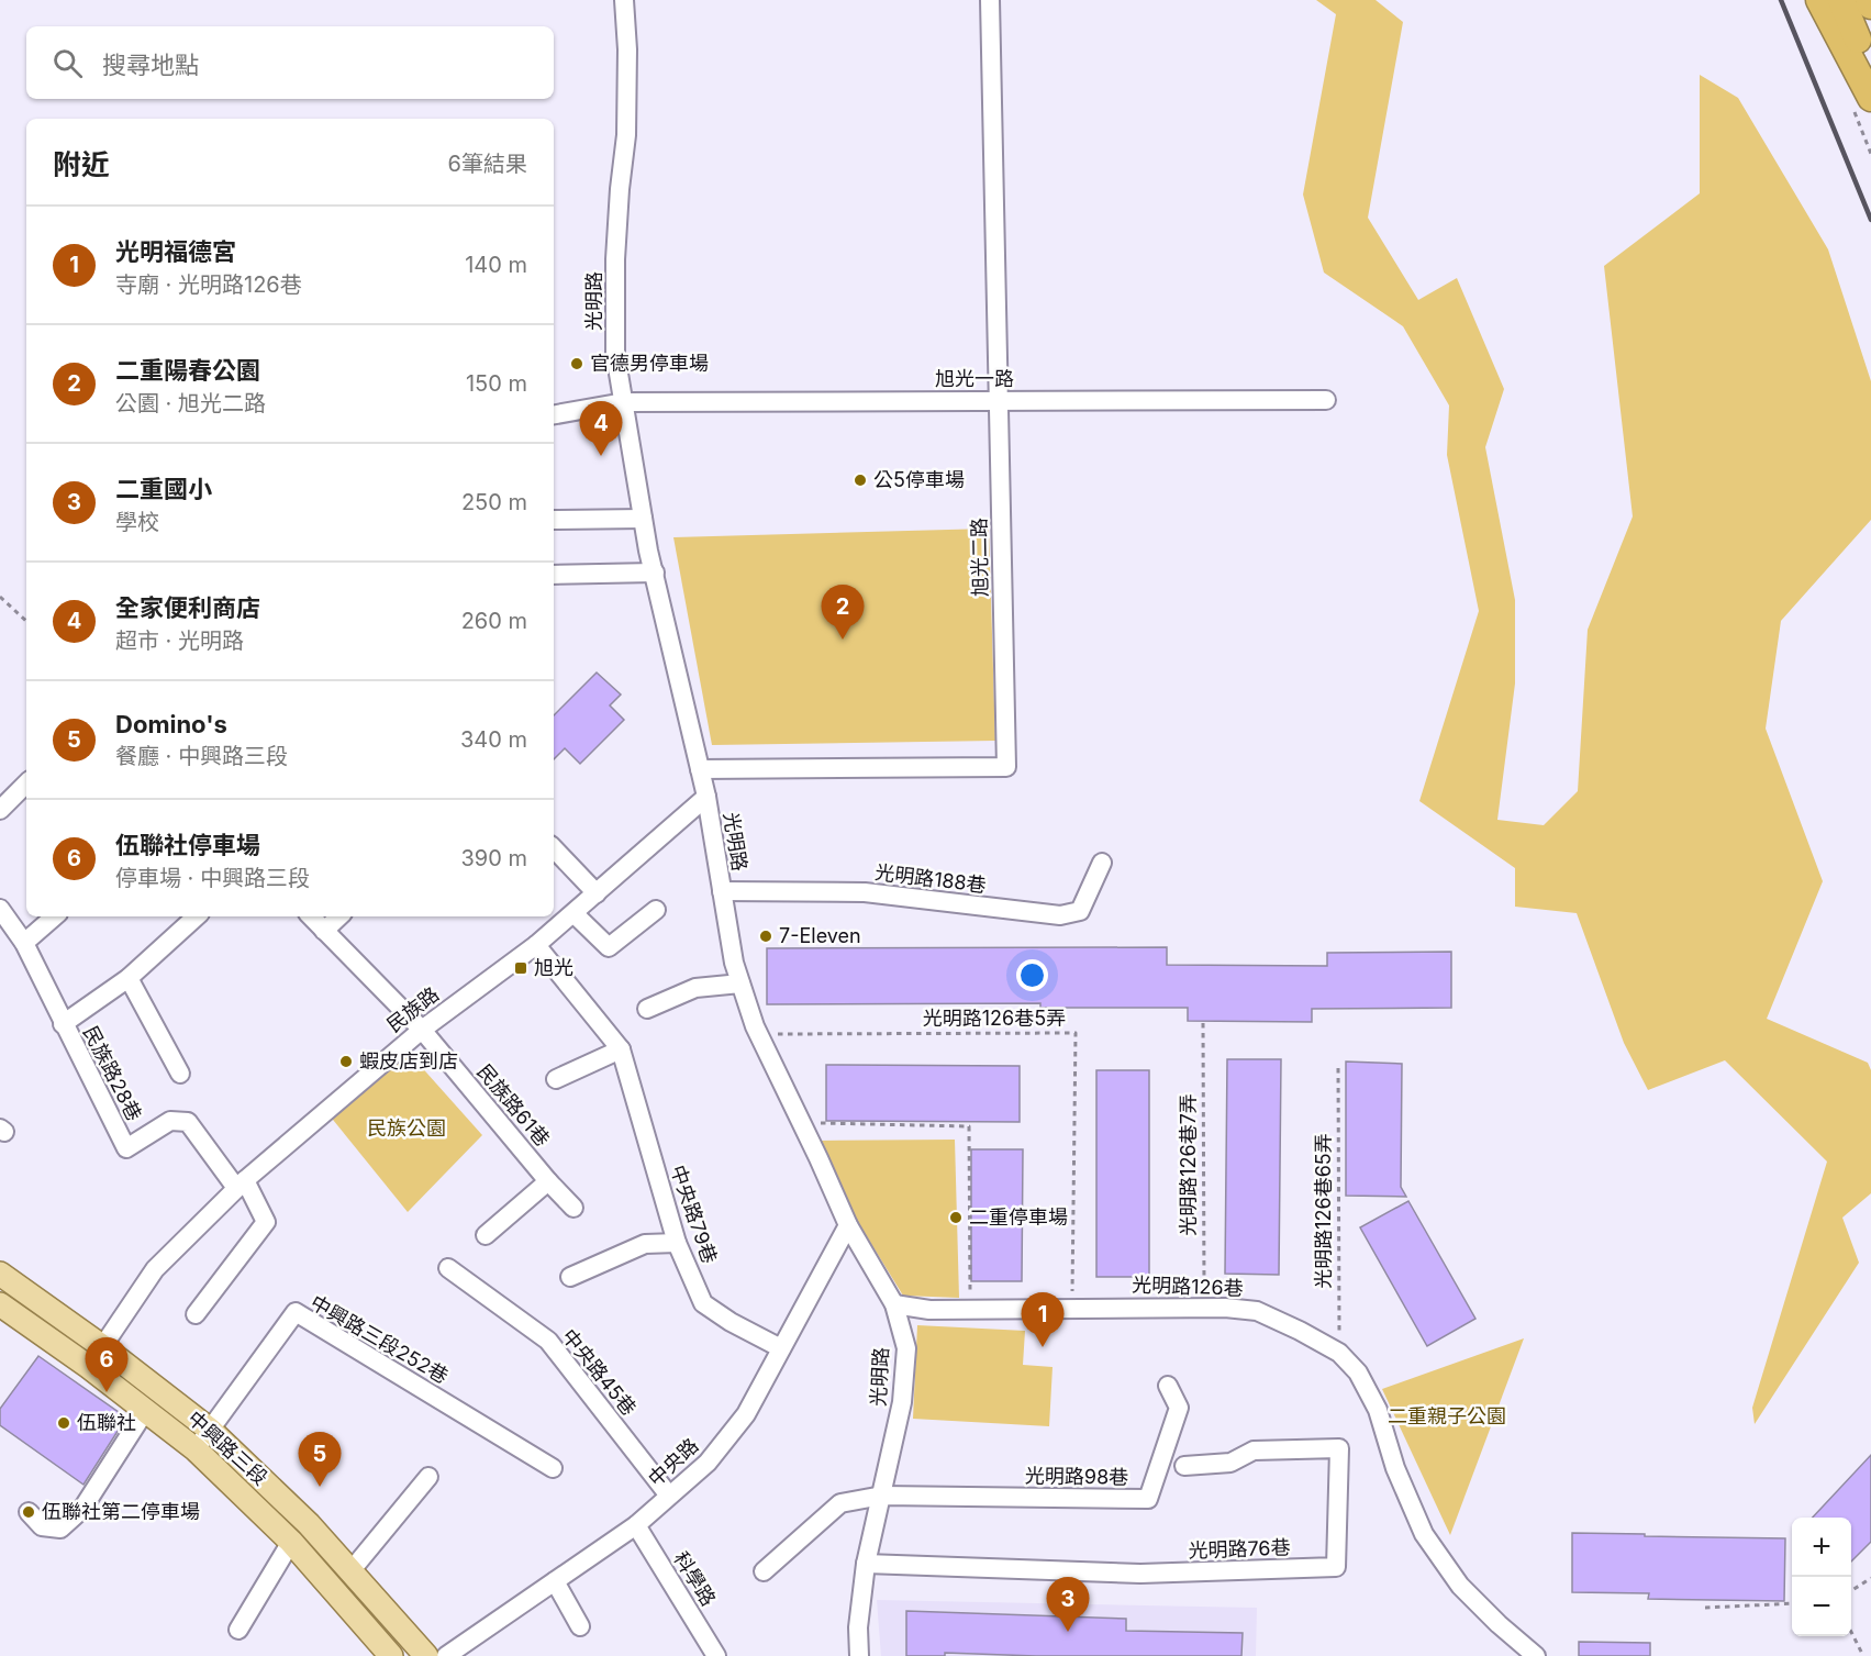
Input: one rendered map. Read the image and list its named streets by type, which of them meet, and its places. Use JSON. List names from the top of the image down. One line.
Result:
{"streets":{"main road":["中興路三段"],"street":["光明路","旭光一路","旭光二路","光明路188巷","民族路","民族路28巷","民族路61巷","中央路79巷","光明路126巷","中興路三段252巷","中央路45巷","中央路","光明路98巷","光明路76巷","科學路"],"path":["光明路126巷5弄","光明路126巷7弄","光明路126巷65弄"]},"crossings":[["光明路","旭光一路"],["光明路","旭光二路"],["光明路","光明路188巷"],["光明路","民族路"],["光明路","光明路126巷5弄"],["光明路","光明路126巷"],["光明路","中央路"],["光明路","光明路98巷"],["光明路","光明路76巷"],["旭光一路","旭光二路"],["民族路","民族路28巷"],["民族路","民族路61巷"],["民族路","中興路三段"],["光明路126巷5弄","光明路126巷"],["光明路126巷7弄","光明路126巷"],["光明路126巷65弄","光明路126巷"],["中央路79巷","中央路"],["中興路三段252巷","中興路三段"],["中央路45巷","中央路"],["中央路","科學路"]],"parks":["民族公園","二重親子公園"],"places":{"other":["官德男停車場","公5停車場","7-Eleven","蝦皮店到店","二重停車場","伍聯社","伍聯社第二停車場"],"transit":["旭光"]},"page":{"search":"搜尋地點","heading":["附近","6筆結果"],"list":[{"mark":"1","name":"光明福德宮","note":"寺廟 · 光明路126巷","value":"140 m"},{"mark":"2","name":"二重陽春公園","note":"公園 · 旭光二路","value":"150 m"},{"mark":"3","name":"二重國小","note":"學校","value":"250 m"},{"mark":"4","name":"全家便利商店","note":"超市 · 光明路","value":"260 m"},{"mark":"5","name":"Domino's","note":"餐廳 · 中興路三段","value":"340 m"},{"mark":"6","name":"伍聯社停車場","note":"停車場 · 中興路三段","value":"390 m"}],"pins":["4","2","1","6","5","3"],"map_buttons":["+","−"]}}
